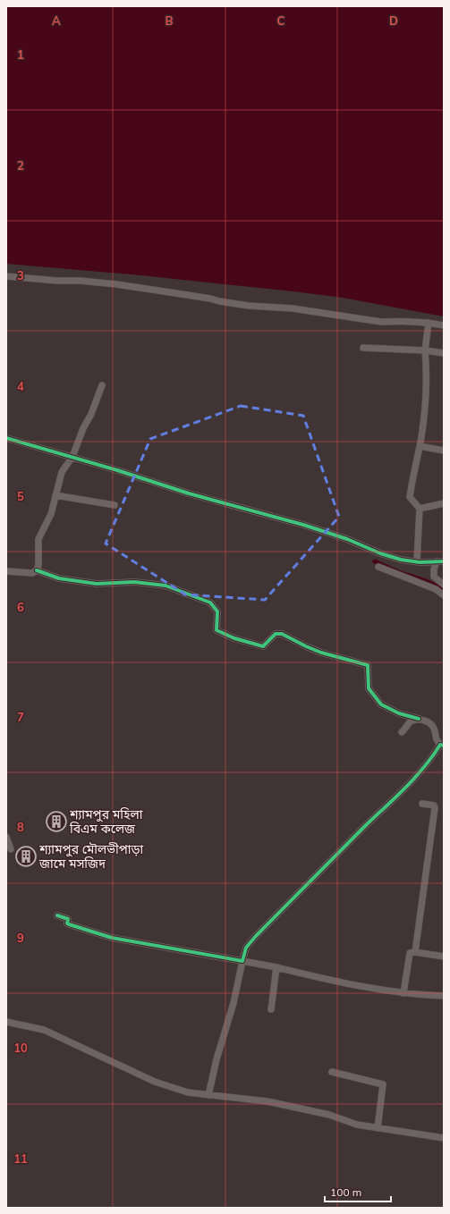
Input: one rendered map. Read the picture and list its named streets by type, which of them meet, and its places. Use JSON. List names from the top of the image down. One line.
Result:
{"places":{"building":["শ্যামপুর মহিলা বিএম কলেজ","শ্যামপুর মৌলভীপাড়া জামে মসজিদ"]},"scale_bar":"100 m","grid":{"columns":["A","B","C","D"],"rows":["1","2","3","4","5","6","7","8","9","10","11"]}}
